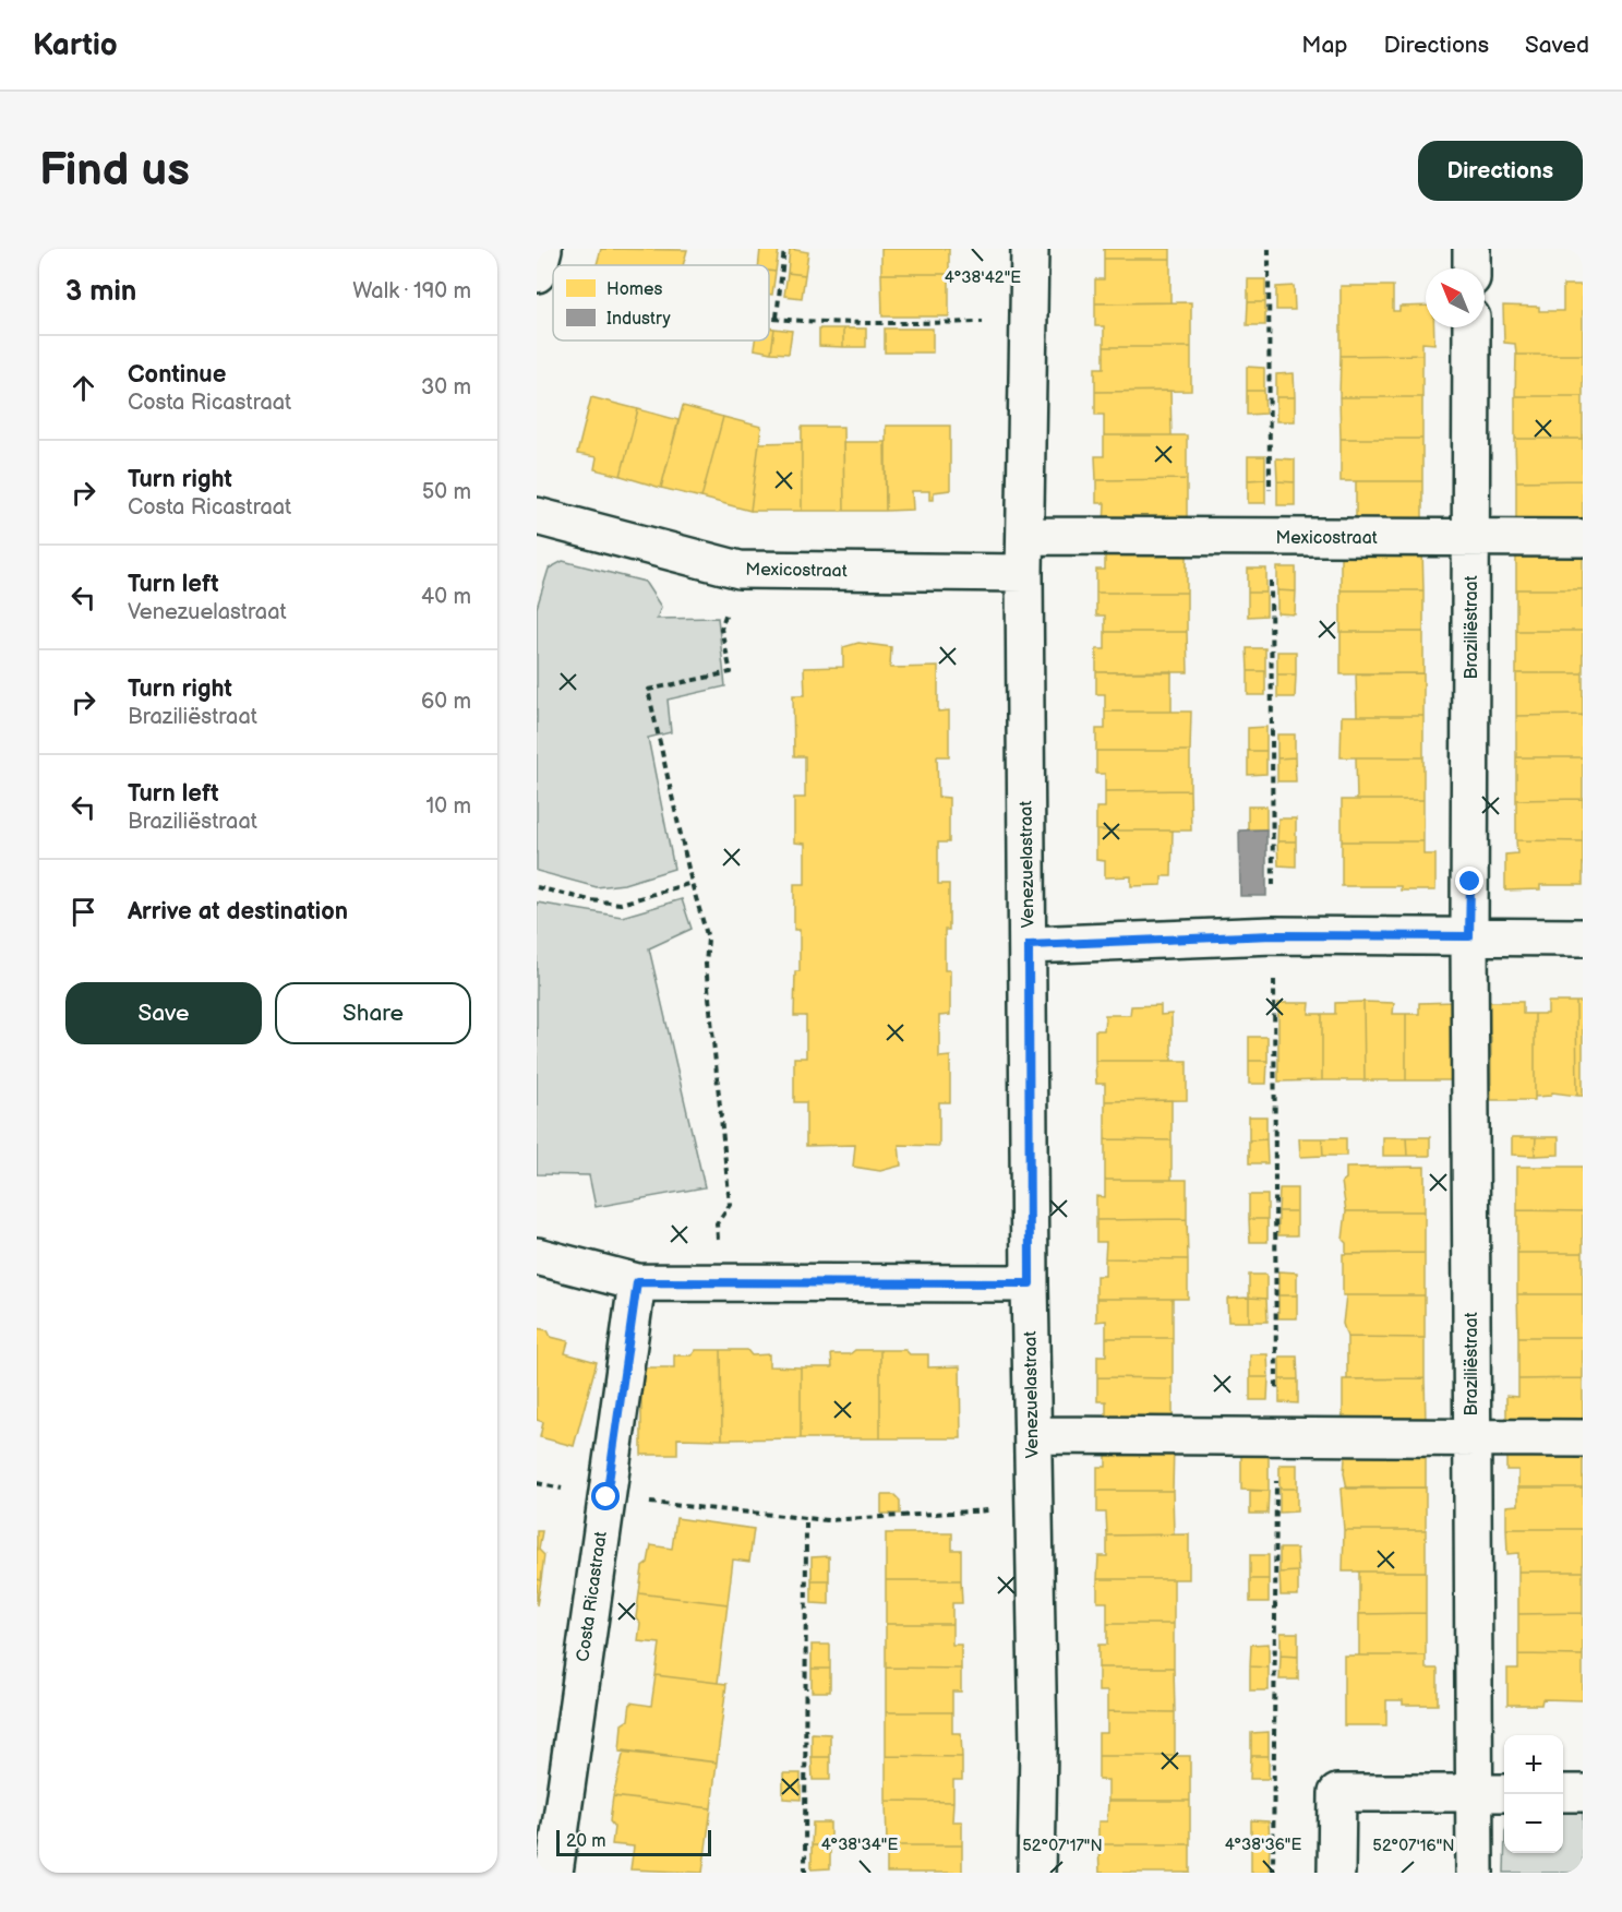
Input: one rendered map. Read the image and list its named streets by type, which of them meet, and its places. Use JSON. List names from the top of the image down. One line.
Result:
{"streets":{"street":["Mexicostraat","Braziliëstraat","Venezuelastraat","Costa Ricastraat"]},"crossings":[["Mexicostraat","Braziliëstraat"],["Mexicostraat","Venezuelastraat"]],"legend":["Homes","Industry"],"scale_bar":"20 m","north":"top left","page":{"header":"Kartio","nav":["Map","Directions","Saved"],"buttons":["Directions",["Save","Share"]],"title":"Find us","heading":["3 min","Walk · 190 m"],"list":[["Continue","Costa Ricastraat","30 m"],["Turn right","Costa Ricastraat","50 m"],["Turn left","Venezuelastraat","40 m"],["Turn right","Braziliëstraat","60 m"],["Turn left","Braziliëstraat","10 m"],"Arrive at destination"],"map_buttons":["+","−"],"scale":"20 m"},"coordinates":["4°38'42\"E","4°38'34\"E","4°38'36\"E","52°07'17\"N","52°07'16\"N"]}
